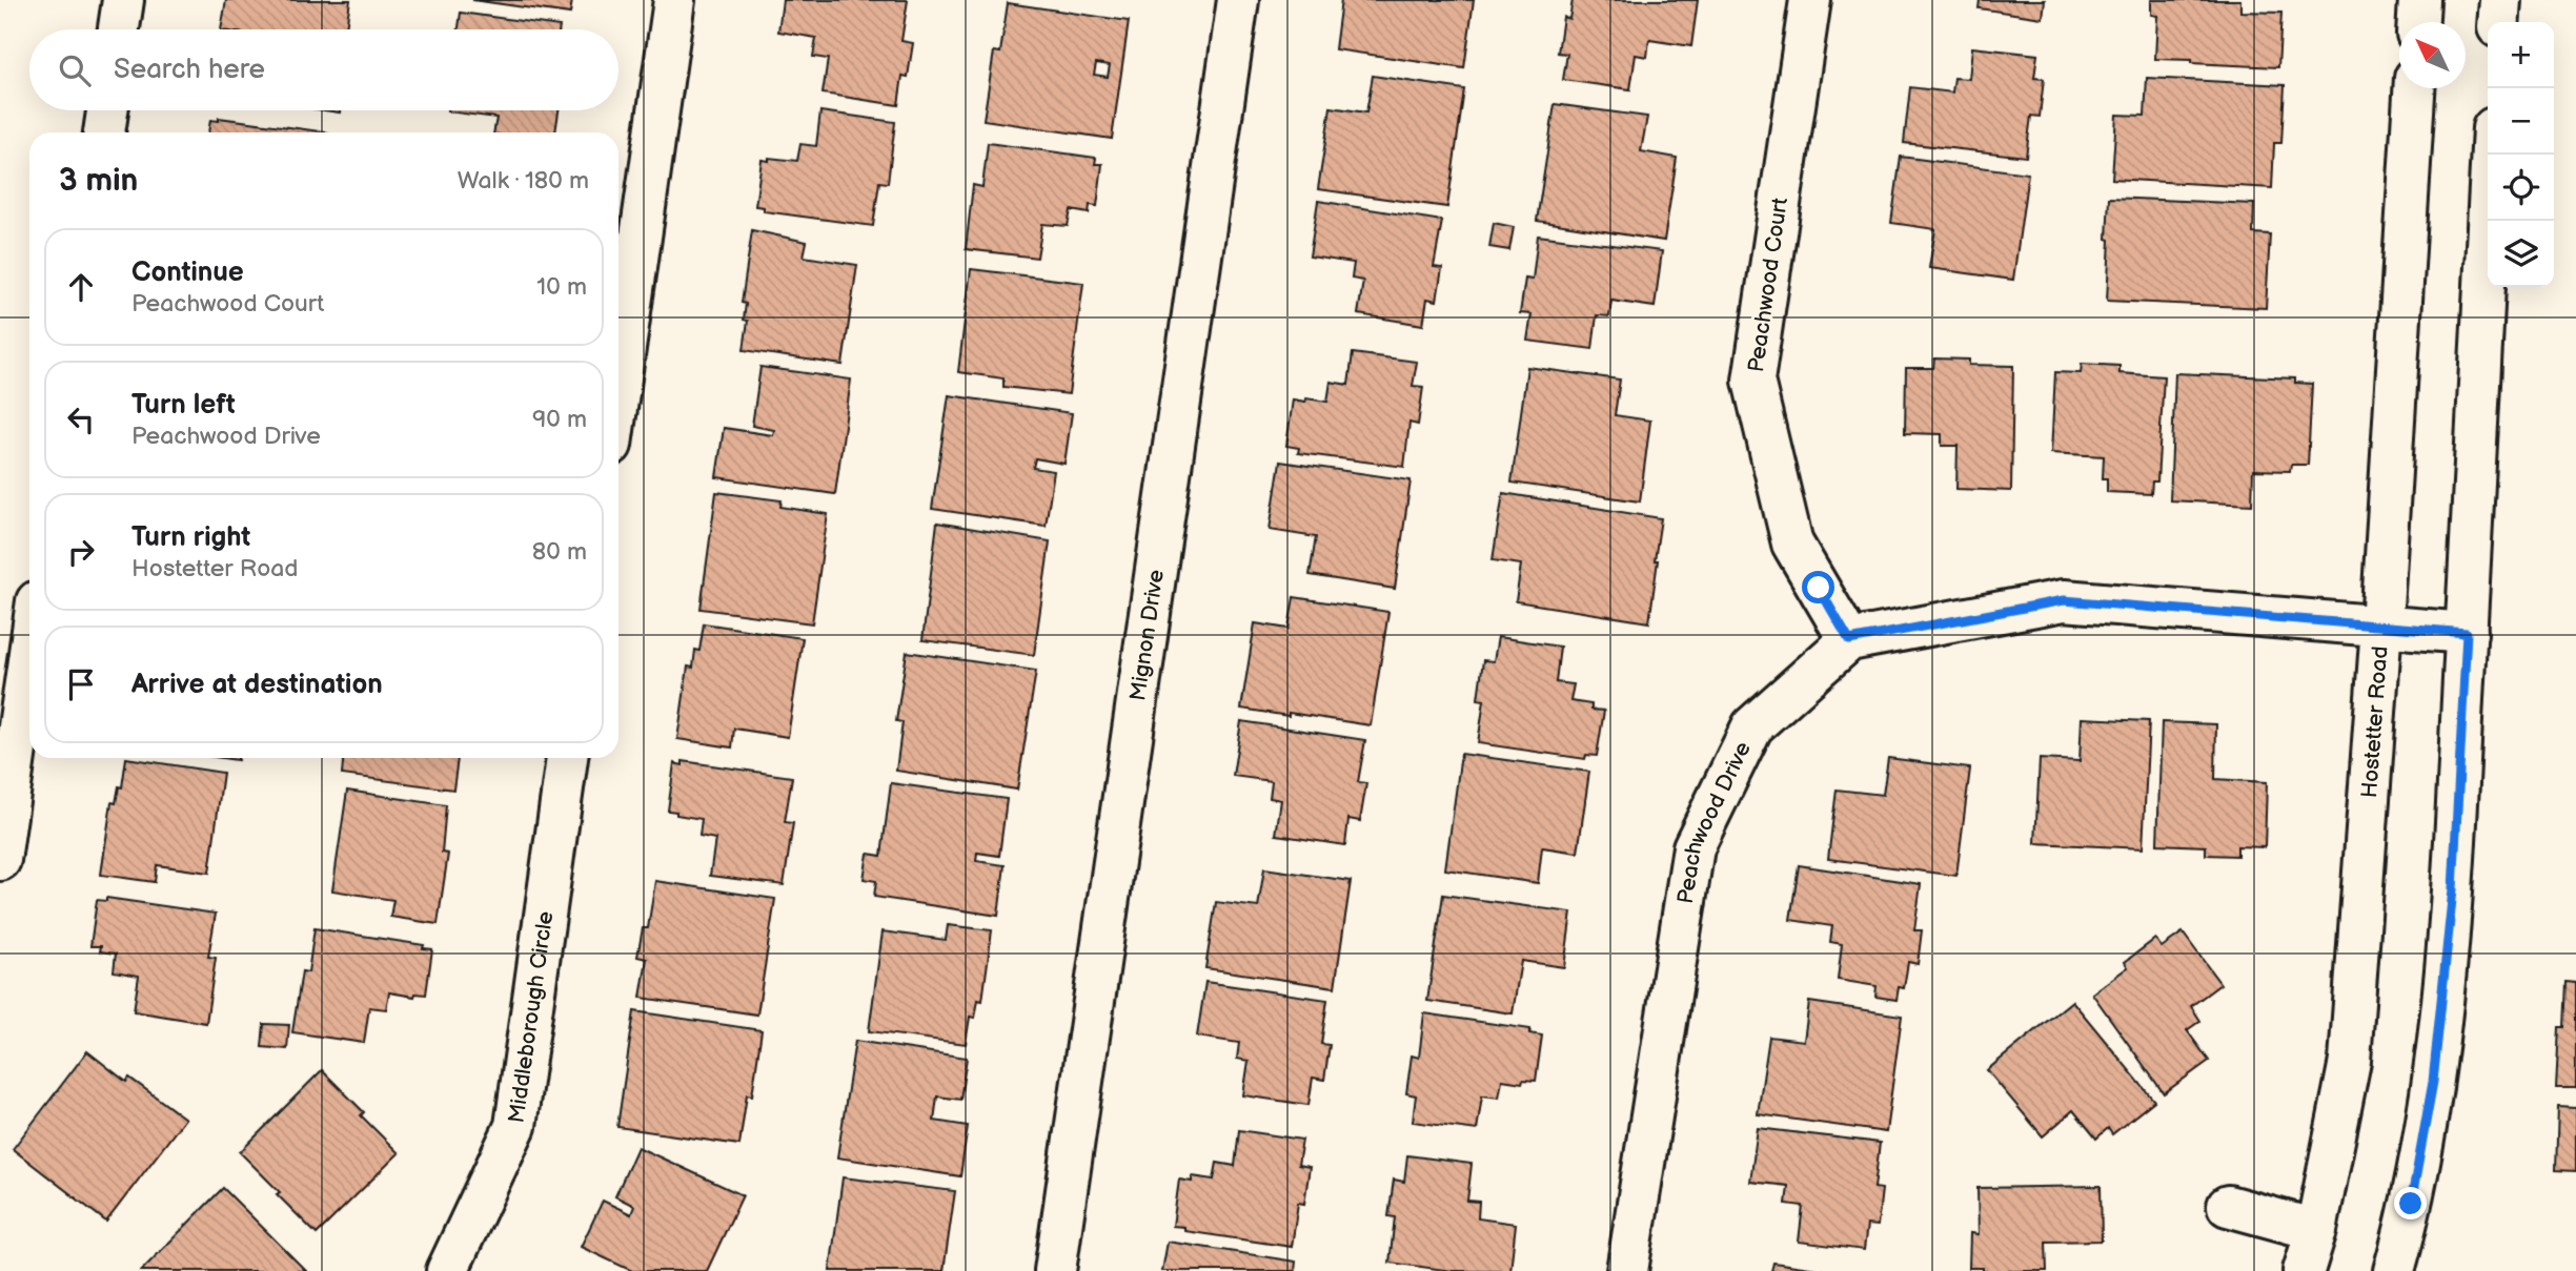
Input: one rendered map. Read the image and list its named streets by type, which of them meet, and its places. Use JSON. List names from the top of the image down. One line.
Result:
{"streets":{"street":["Peachwood Court","Mignon Drive","Hostetter Road","Peachwood Drive","Middleborough Circle"]},"crossings":[["Peachwood Court","Peachwood Drive"]],"north":"top left","page":{"map_buttons":["+","−"],"search":"Search here","heading":["3 min","Walk · 180 m"],"list":[["Continue","Peachwood Court","10 m"],["Turn left","Peachwood Drive","90 m"],["Turn right","Hostetter Road","80 m"],"Arrive at destination"]}}
